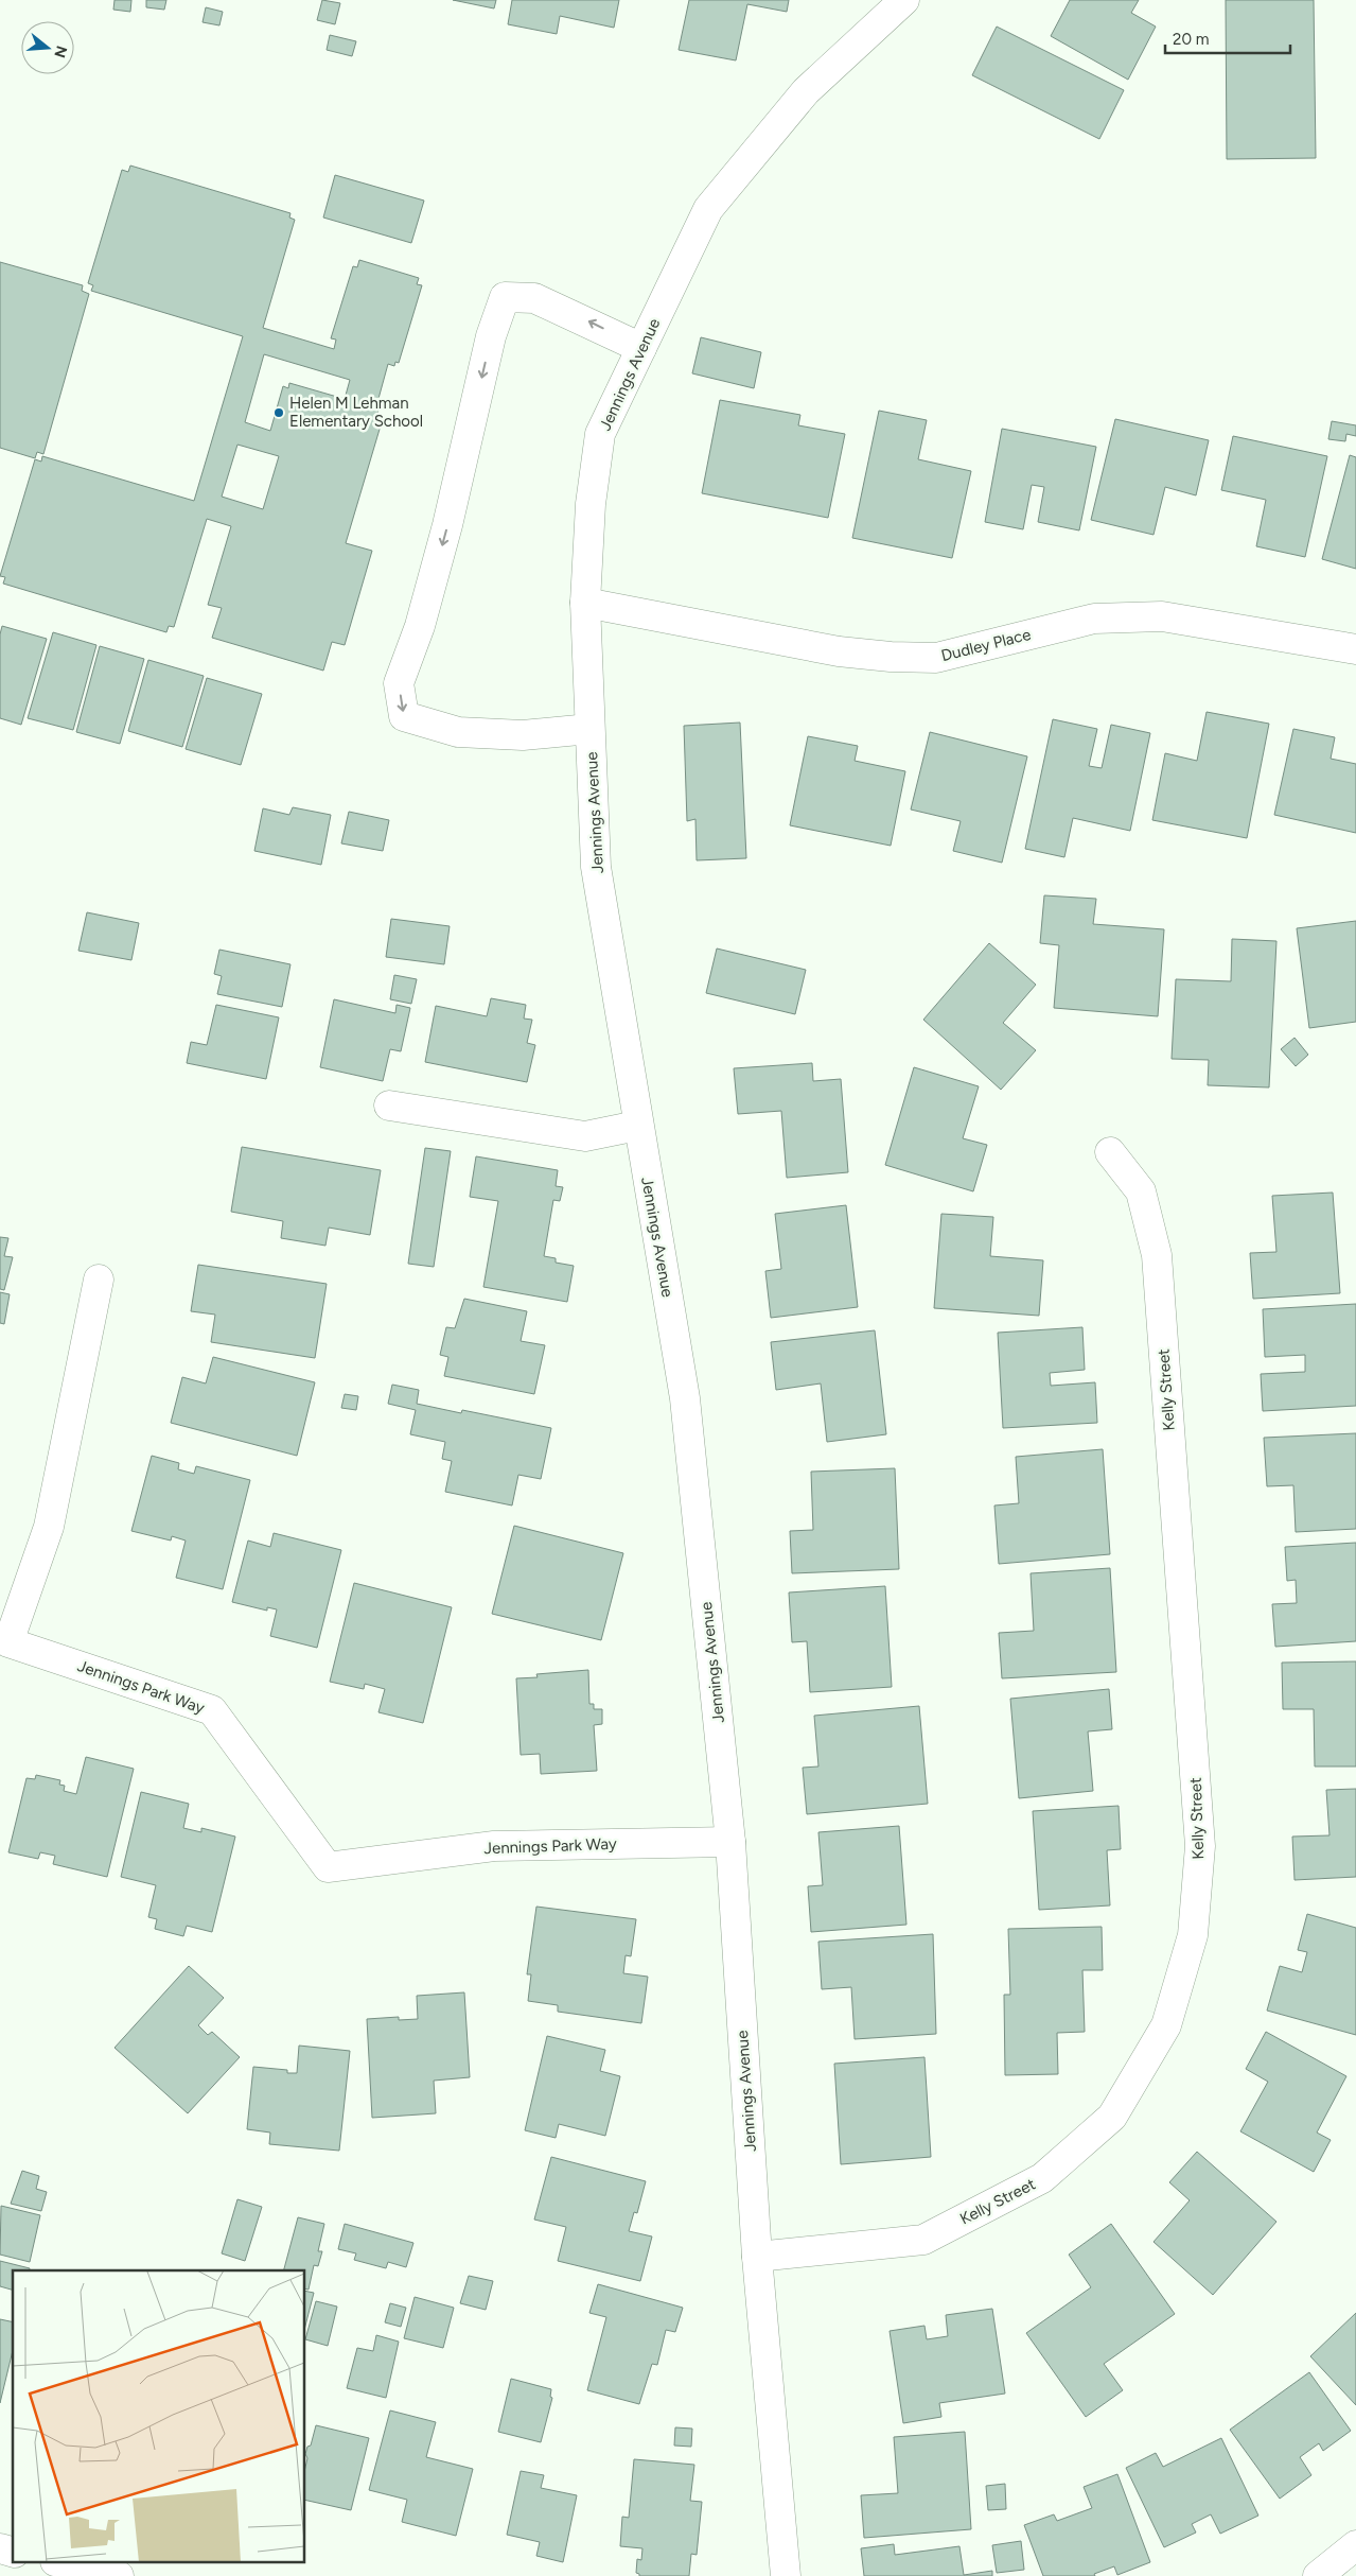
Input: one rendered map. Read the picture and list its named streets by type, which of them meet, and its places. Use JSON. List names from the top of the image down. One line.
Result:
{"streets":{"street":["Jennings Avenue","Dudley Place","Kelly Street","Jennings Park Way"]},"crossings":[["Jennings Avenue","Dudley Place"],["Jennings Avenue","Kelly Street"],["Jennings Avenue","Jennings Park Way"]],"places":["Helen M Lehman Elementary School"],"scale_bar":"20 m","north":"right"}
